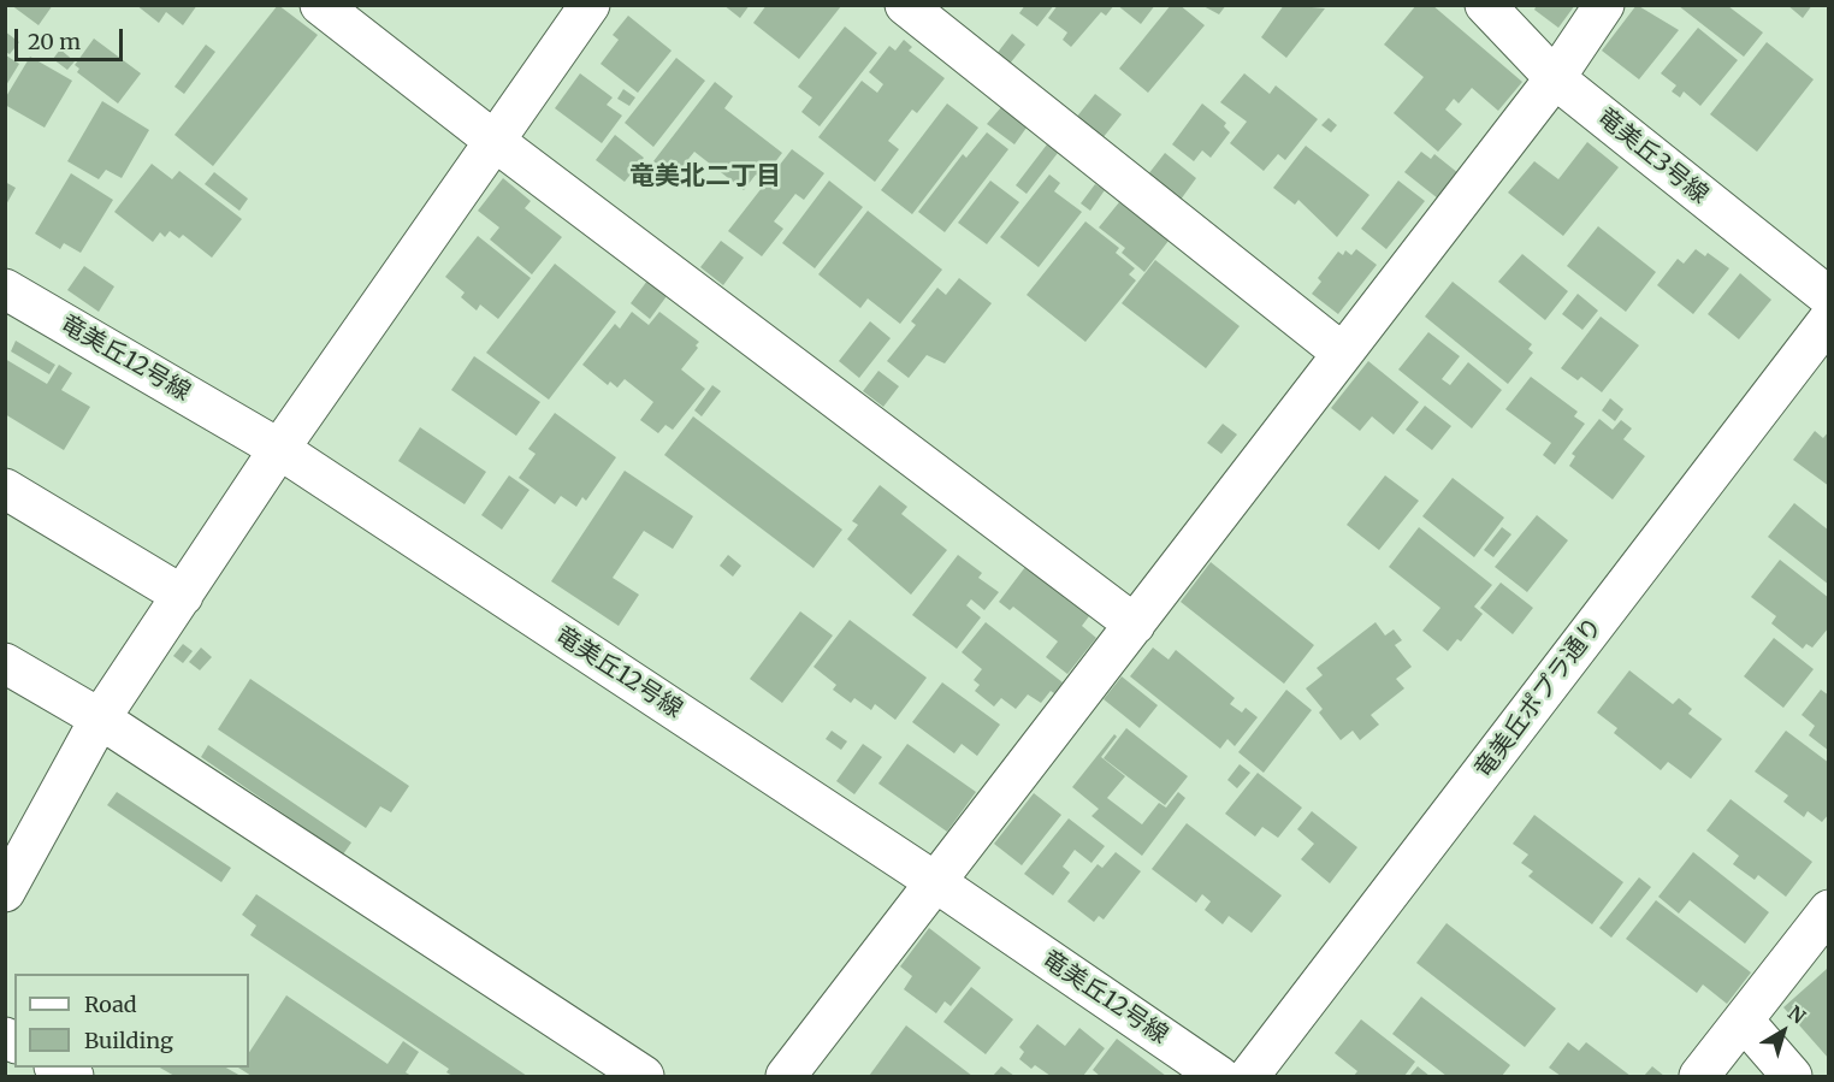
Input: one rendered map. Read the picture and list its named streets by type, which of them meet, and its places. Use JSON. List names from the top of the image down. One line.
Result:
{"streets":{"street":["竜美丘3号線","竜美丘12号線","竜美丘ポプラ通り"]},"districts":["竜美北二丁目"],"legend":["Road","Building"],"scale_bar":"20 m","north":"top right"}
